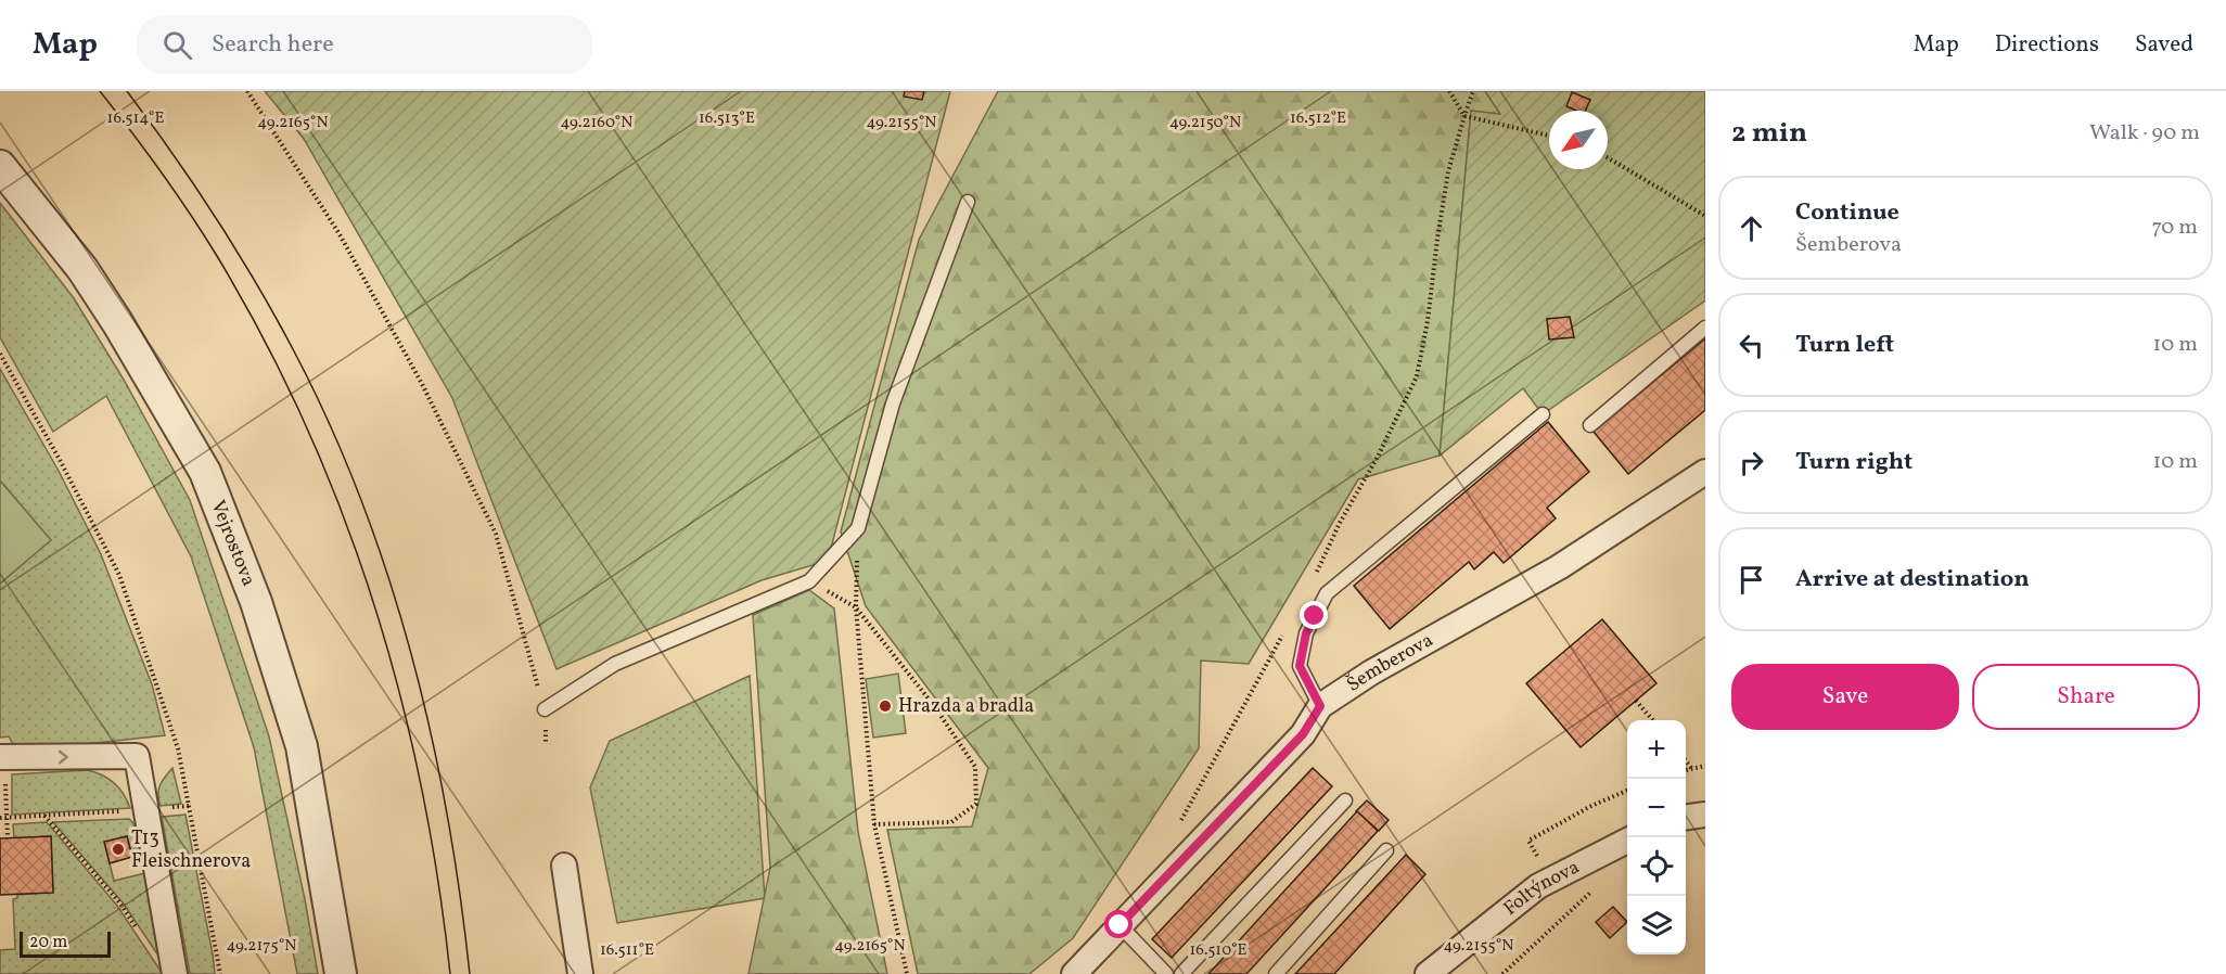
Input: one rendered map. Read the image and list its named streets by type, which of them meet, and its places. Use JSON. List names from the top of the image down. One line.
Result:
{"streets":{"street":["Vejrostova","Šemberova","Foltýnova"]},"places":["Hrazda a bradla","T13 Fleischnerova"],"scale_bar":"20 m","north":"bottom left","page":{"header":"Map","search":"Search here","nav":["Map","Directions","Saved"],"heading":["2 min","Walk · 90 m"],"list":[["Continue","Šemberova","70 m"],["Turn left","10 m"],["Turn right","10 m"],"Arrive at destination"],"buttons":["Save","Share"],"map_buttons":["+","−"],"scale":"20 m"},"coordinates":["16.514°E","16.513°E","16.512°E","49.2165°N","49.2160°N","49.2155°N","49.2150°N","49.2175°N","16.511°E","16.510°E"]}
